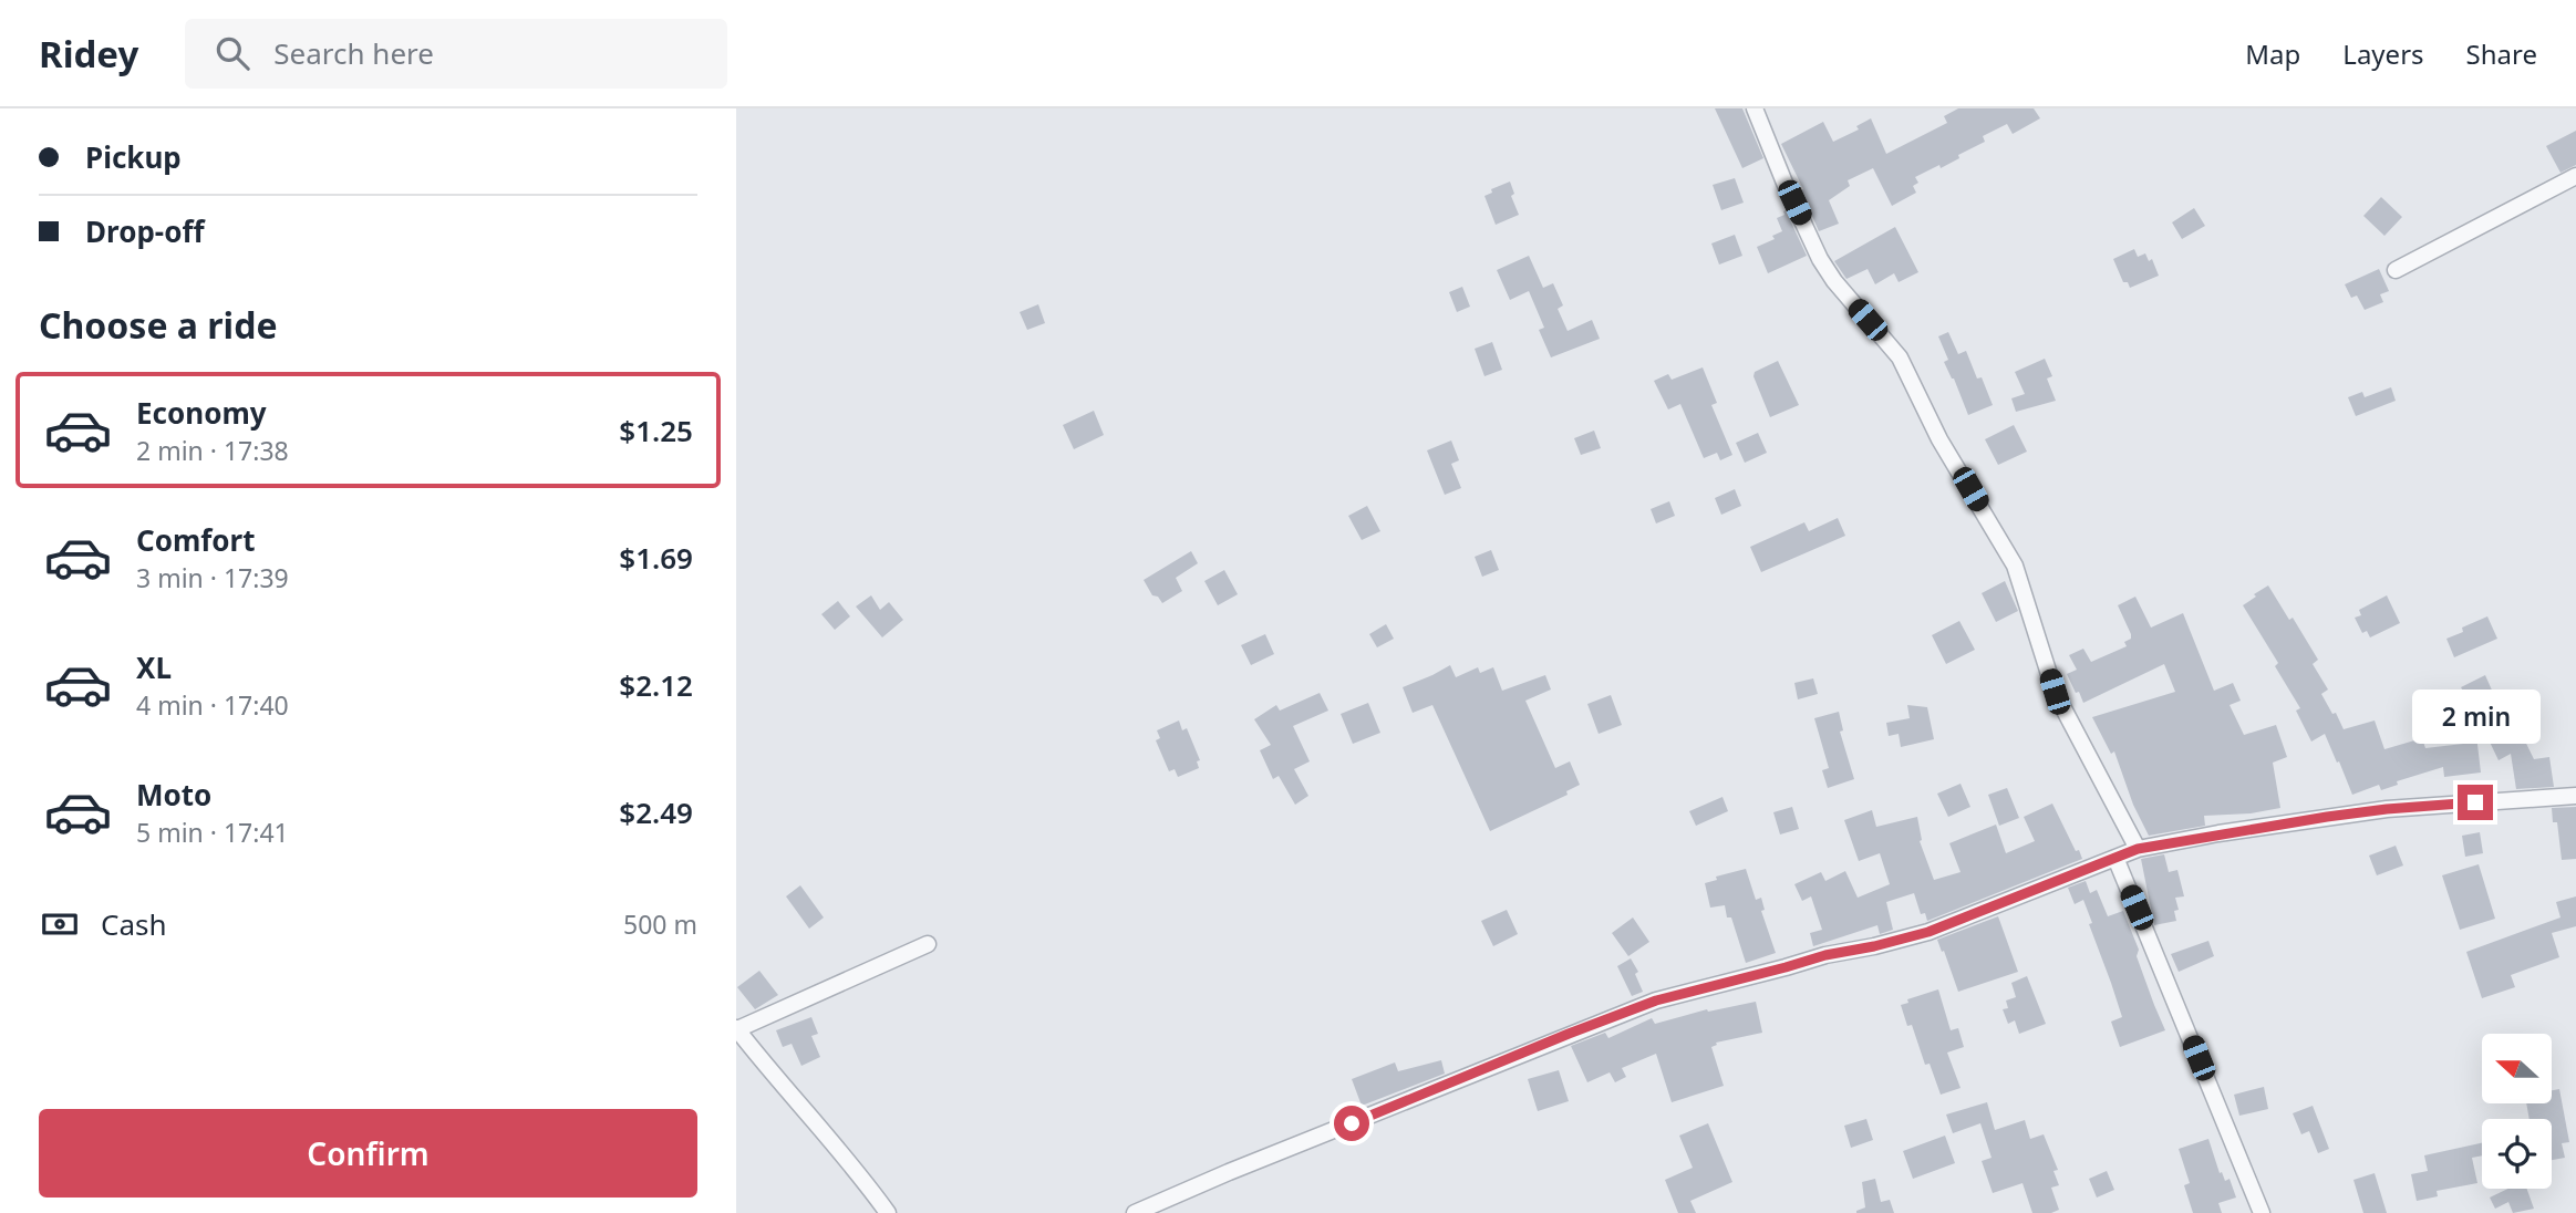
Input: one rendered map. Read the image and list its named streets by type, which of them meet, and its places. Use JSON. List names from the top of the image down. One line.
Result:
{"north":"left","page":{"header":"Ridey","search":"Search here","nav":["Map","Layers","Share"],"banner":["Pickup","Drop-off"],"heading":"Choose a ride","list":[{"name":"Economy","note":"2 min · 17:38","value":"$1.25"},{"name":"Comfort","note":"3 min · 17:39","value":"$1.69"},{"name":"XL","note":"4 min · 17:40","value":"$2.12"},{"name":"Moto","note":"5 min · 17:41","value":"$2.49"}],"bubble":"2 min","pay":["Cash","500 m"],"buttons":"Confirm"}}
